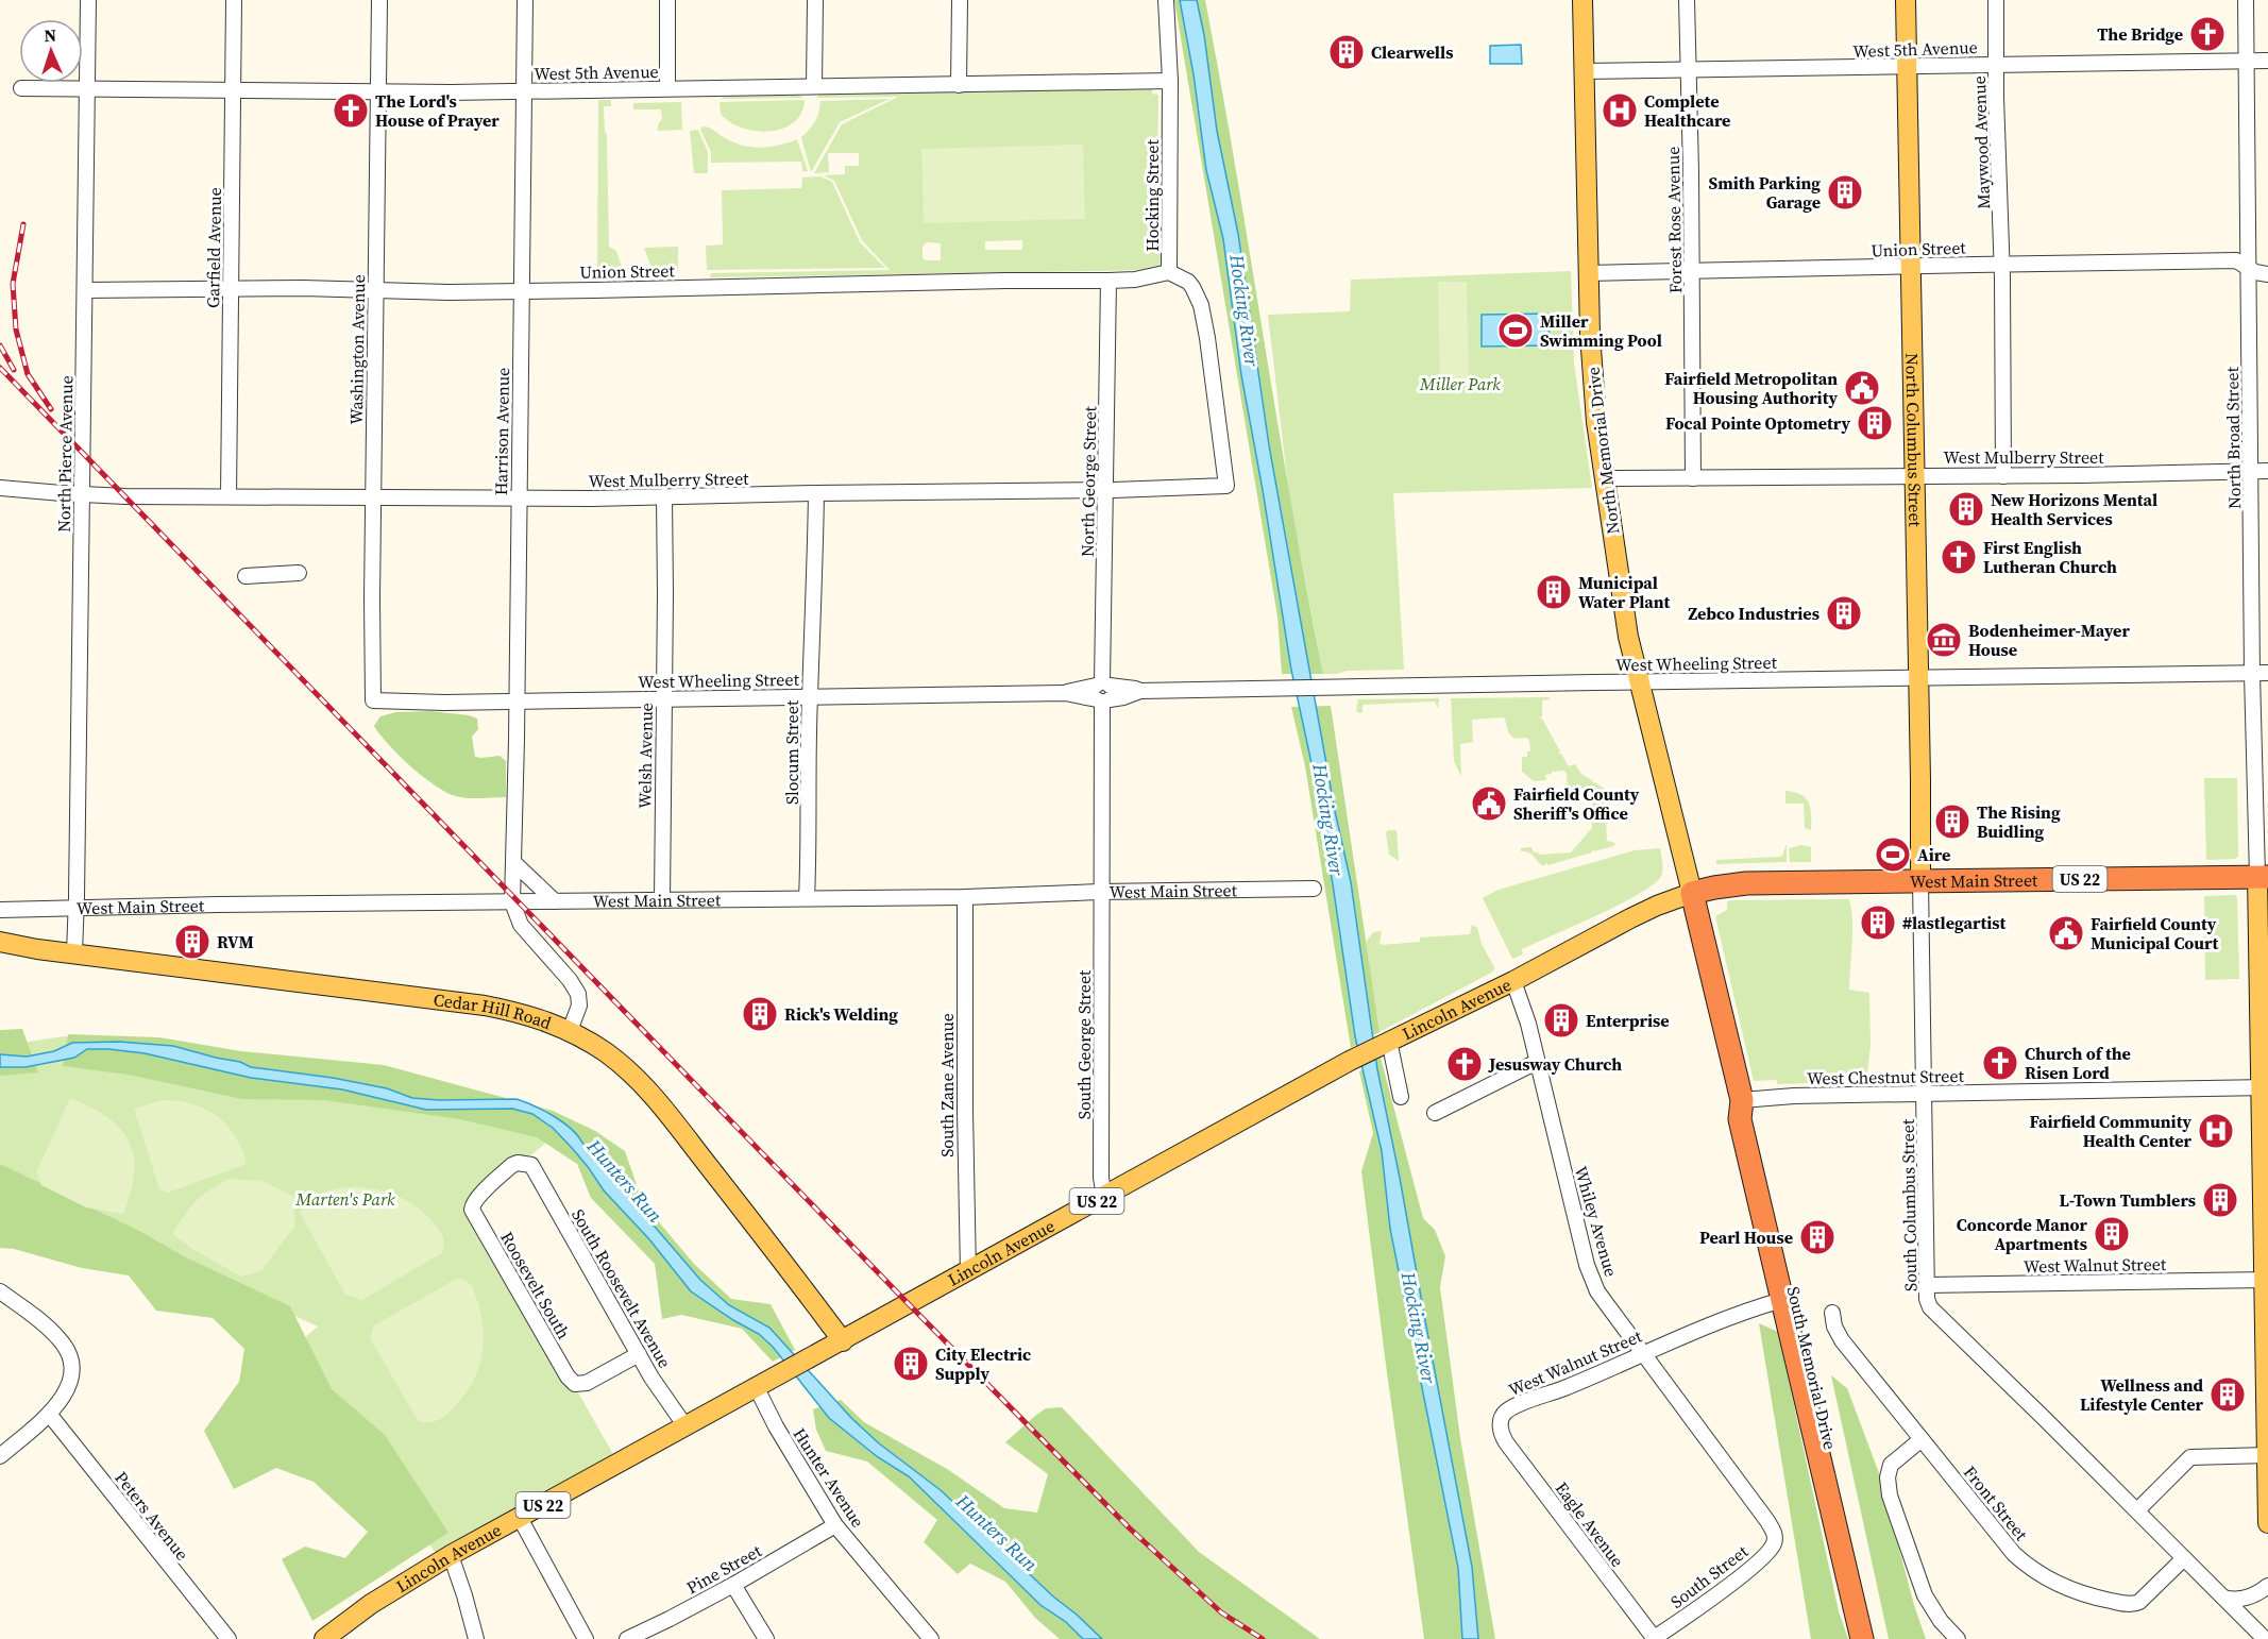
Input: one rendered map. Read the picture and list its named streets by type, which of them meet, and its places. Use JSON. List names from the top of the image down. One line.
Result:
{"streets":{"highway":["US 22","West Main Street","South Memorial Drive"],"main road":["North Columbus Street","North Memorial Drive","Lincoln Avenue","Cedar Hill Road"],"street":["West 5th Avenue","Maywood Avenue","Hocking Street","Forest Rose Avenue","Garfield Avenue","Union Street","Washington Avenue","Harrison Avenue","North Broad Street","North Pierce Avenue","West Mulberry Street","North George Street","West Wheeling Street","Slocum Street","Welsh Avenue","South George Street","West Chestnut Street","South Zane Avenue","South Columbus Street","Whiley Avenue","West Walnut Street","Roosevelt South","South Roosevelt Avenue","Hunter Avenue","Front Street","Peters Avenue","Eagle Avenue","Pine Street","South Street"]},"crossings":[["West 5th Avenue","Maywood Avenue"],["West 5th Avenue","Hocking Street"],["West 5th Avenue","Forest Rose Avenue"],["West 5th Avenue","Garfield Avenue"],["West 5th Avenue","Washington Avenue"],["West 5th Avenue","Harrison Avenue"],["West 5th Avenue","North Broad Street"],["West 5th Avenue","North Columbus Street"],["West 5th Avenue","North Memorial Drive"],["West 5th Avenue","North Pierce Avenue"],["Maywood Avenue","Union Street"],["Maywood Avenue","West Mulberry Street"],["Hocking Street","Union Street"],["Hocking Street","West Mulberry Street"],["Forest Rose Avenue","Union Street"],["Forest Rose Avenue","West Mulberry Street"],["Garfield Avenue","Union Street"],["Garfield Avenue","West Mulberry Street"],["Union Street","Washington Avenue"],["Union Street","Harrison Avenue"],["Union Street","North Broad Street"],["Union Street","North Columbus Street"],["Union Street","North Memorial Drive"],["Union Street","North Pierce Avenue"],["Union Street","North George Street"],["Washington Avenue","West Mulberry Street"],["Washington Avenue","West Wheeling Street"],["Harrison Avenue","West Mulberry Street"],["Harrison Avenue","West Wheeling Street"],["Harrison Avenue","West Main Street"],["Harrison Avenue","Cedar Hill Road"],["North Broad Street","West Mulberry Street"],["North Broad Street","West Wheeling Street"],["North Broad Street","West Main Street"],["North Columbus Street","West Mulberry Street"],["North Columbus Street","West Wheeling Street"],["North Columbus Street","West Main Street"],["North Columbus Street","South Columbus Street"],["North Memorial Drive","West Mulberry Street"],["North Memorial Drive","West Wheeling Street"],["North Memorial Drive","West Main Street"],["North Memorial Drive","Lincoln Avenue"],["North Memorial Drive","South Memorial Drive"],["North Pierce Avenue","West Mulberry Street"],["North Pierce Avenue","West Main Street"],["North Pierce Avenue","Cedar Hill Road"],["West Mulberry Street","North George Street"],["West Mulberry Street","Slocum Street"],["West Mulberry Street","Welsh Avenue"],["North George Street","West Wheeling Street"],["North George Street","West Main Street"],["North George Street","South George Street"],["West Wheeling Street","Slocum Street"],["West Wheeling Street","Welsh Avenue"],["Slocum Street","West Main Street"],["Welsh Avenue","West Main Street"],["West Main Street","Lincoln Avenue"],["West Main Street","South George Street"],["West Main Street","South Zane Avenue"],["West Main Street","South Columbus Street"],["West Main Street","South Memorial Drive"],["Lincoln Avenue","Cedar Hill Road"],["Lincoln Avenue","South George Street"],["Lincoln Avenue","South Zane Avenue"],["Lincoln Avenue","Whiley Avenue"],["Lincoln Avenue","South Roosevelt Avenue"],["Lincoln Avenue","South Memorial Drive"],["Lincoln Avenue","Hunter Avenue"],["West Chestnut Street","South Columbus Street"],["West Chestnut Street","South Memorial Drive"],["South Columbus Street","West Walnut Street"],["South Columbus Street","Front Street"],["Whiley Avenue","West Walnut Street"],["Whiley Avenue","South Street"],["West Walnut Street","South Memorial Drive"],["West Walnut Street","Eagle Avenue"],["Roosevelt South","South Roosevelt Avenue"],["Hunter Avenue","Pine Street"],["Eagle Avenue","South Street"]],"water":["Hocking River","Hunters Run"],"parks":["Miller Park","Marten's Park"],"places":{"church":["The Bridge","The Lord's House of Prayer","First English Lutheran Church","Church of the Risen Lord","Jesusway Church"],"building":["Clearwells","Smith Parking Garage","Focal Pointe Optometry","New Horizons Mental Health Services","Municipal Water Plant","Zebco Industries","The Rising Buidling","#lastlegartist","RVM","Rick's Welding","Enterprise","L-Town Tumblers","Concorde Manor Apartments","Pearl House","City Electric Supply","Wellness and Lifestyle Center"],"hospital":["Complete Healthcare","Fairfield Community Health Center"],"sports":["Miller Swimming Pool","Aire"],"public building":["Fairfield Metropolitan Housing Authority","Fairfield County Sheriff's Office","Fairfield County Municipal Court"],"museum":["Bodenheimer-Mayer House"]},"north":"top"}
